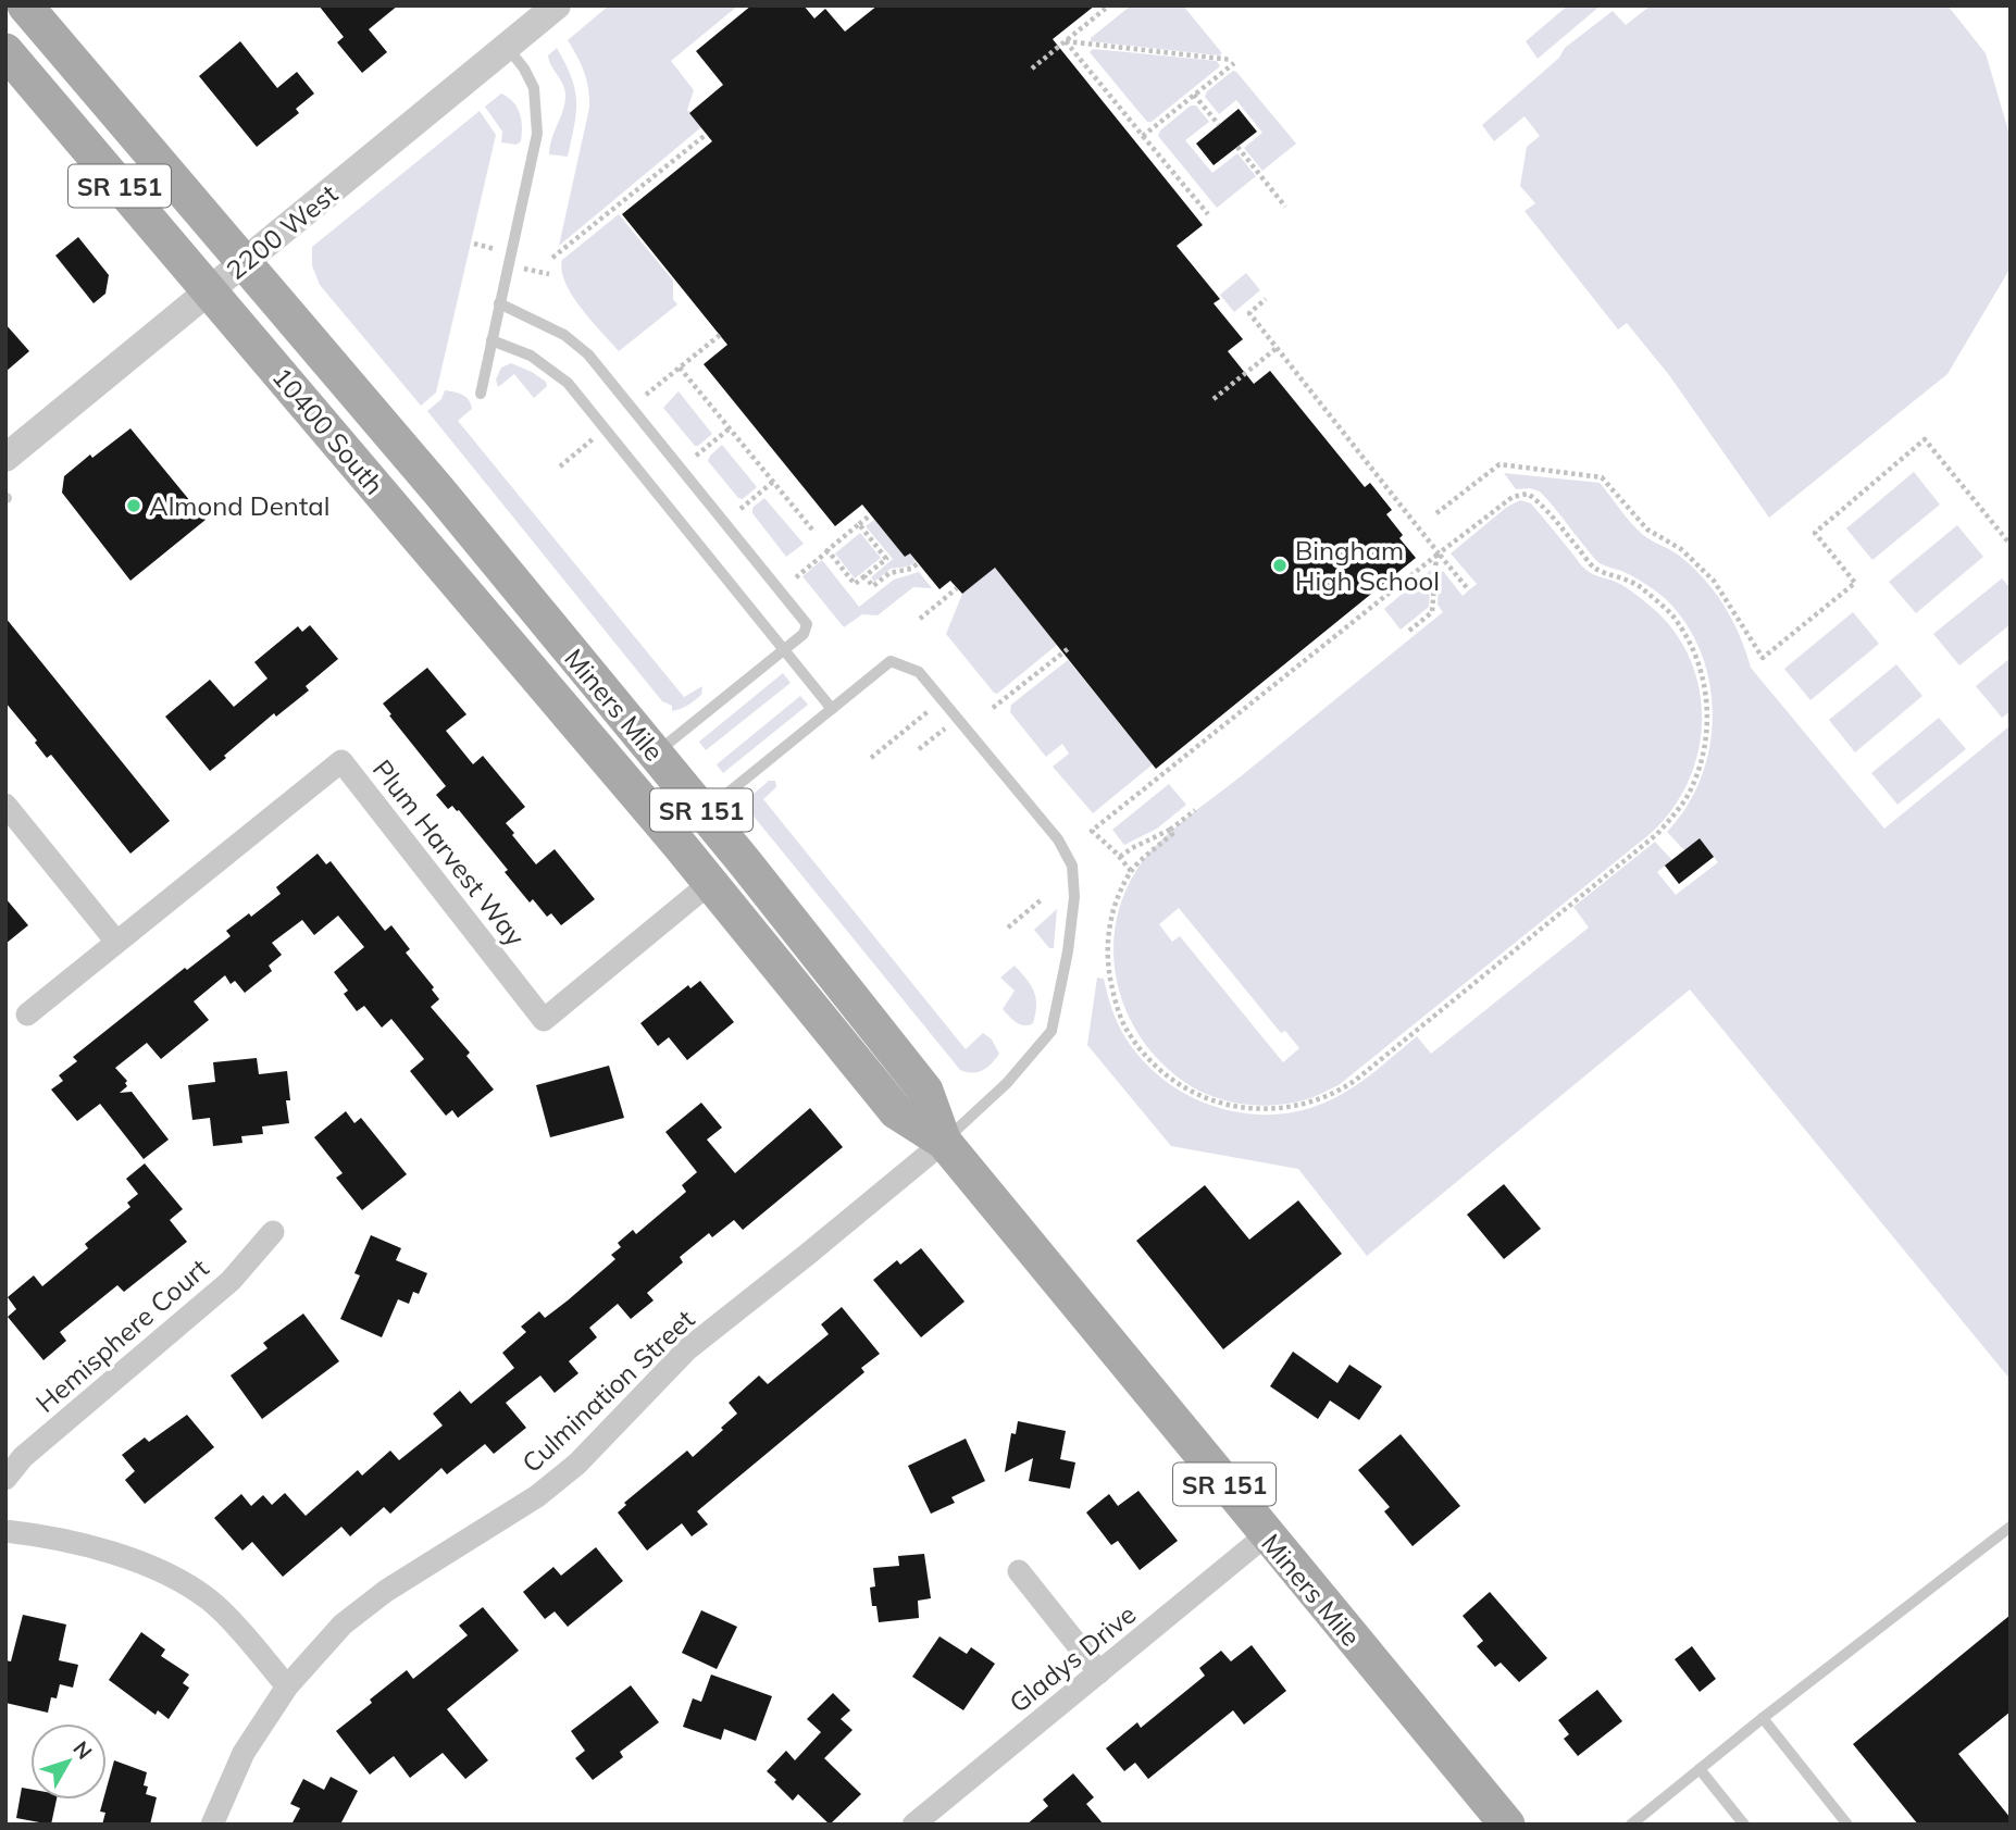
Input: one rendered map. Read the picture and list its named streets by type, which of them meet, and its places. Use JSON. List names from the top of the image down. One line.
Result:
{"streets":{"main road":["SR 151","10400 South","Miners Mile"],"street":["2200 West","Plum Harvest Way","Hemisphere Court","Culmination Street","Gladys Drive"]},"crossings":[["2200 West","10400 South"],["10400 South","Miners Mile"],["Miners Mile","Plum Harvest Way"],["Miners Mile","Culmination Street"],["Miners Mile","Gladys Drive"]],"places":["Almond Dental","Bingham High School"],"north":"top right"}
